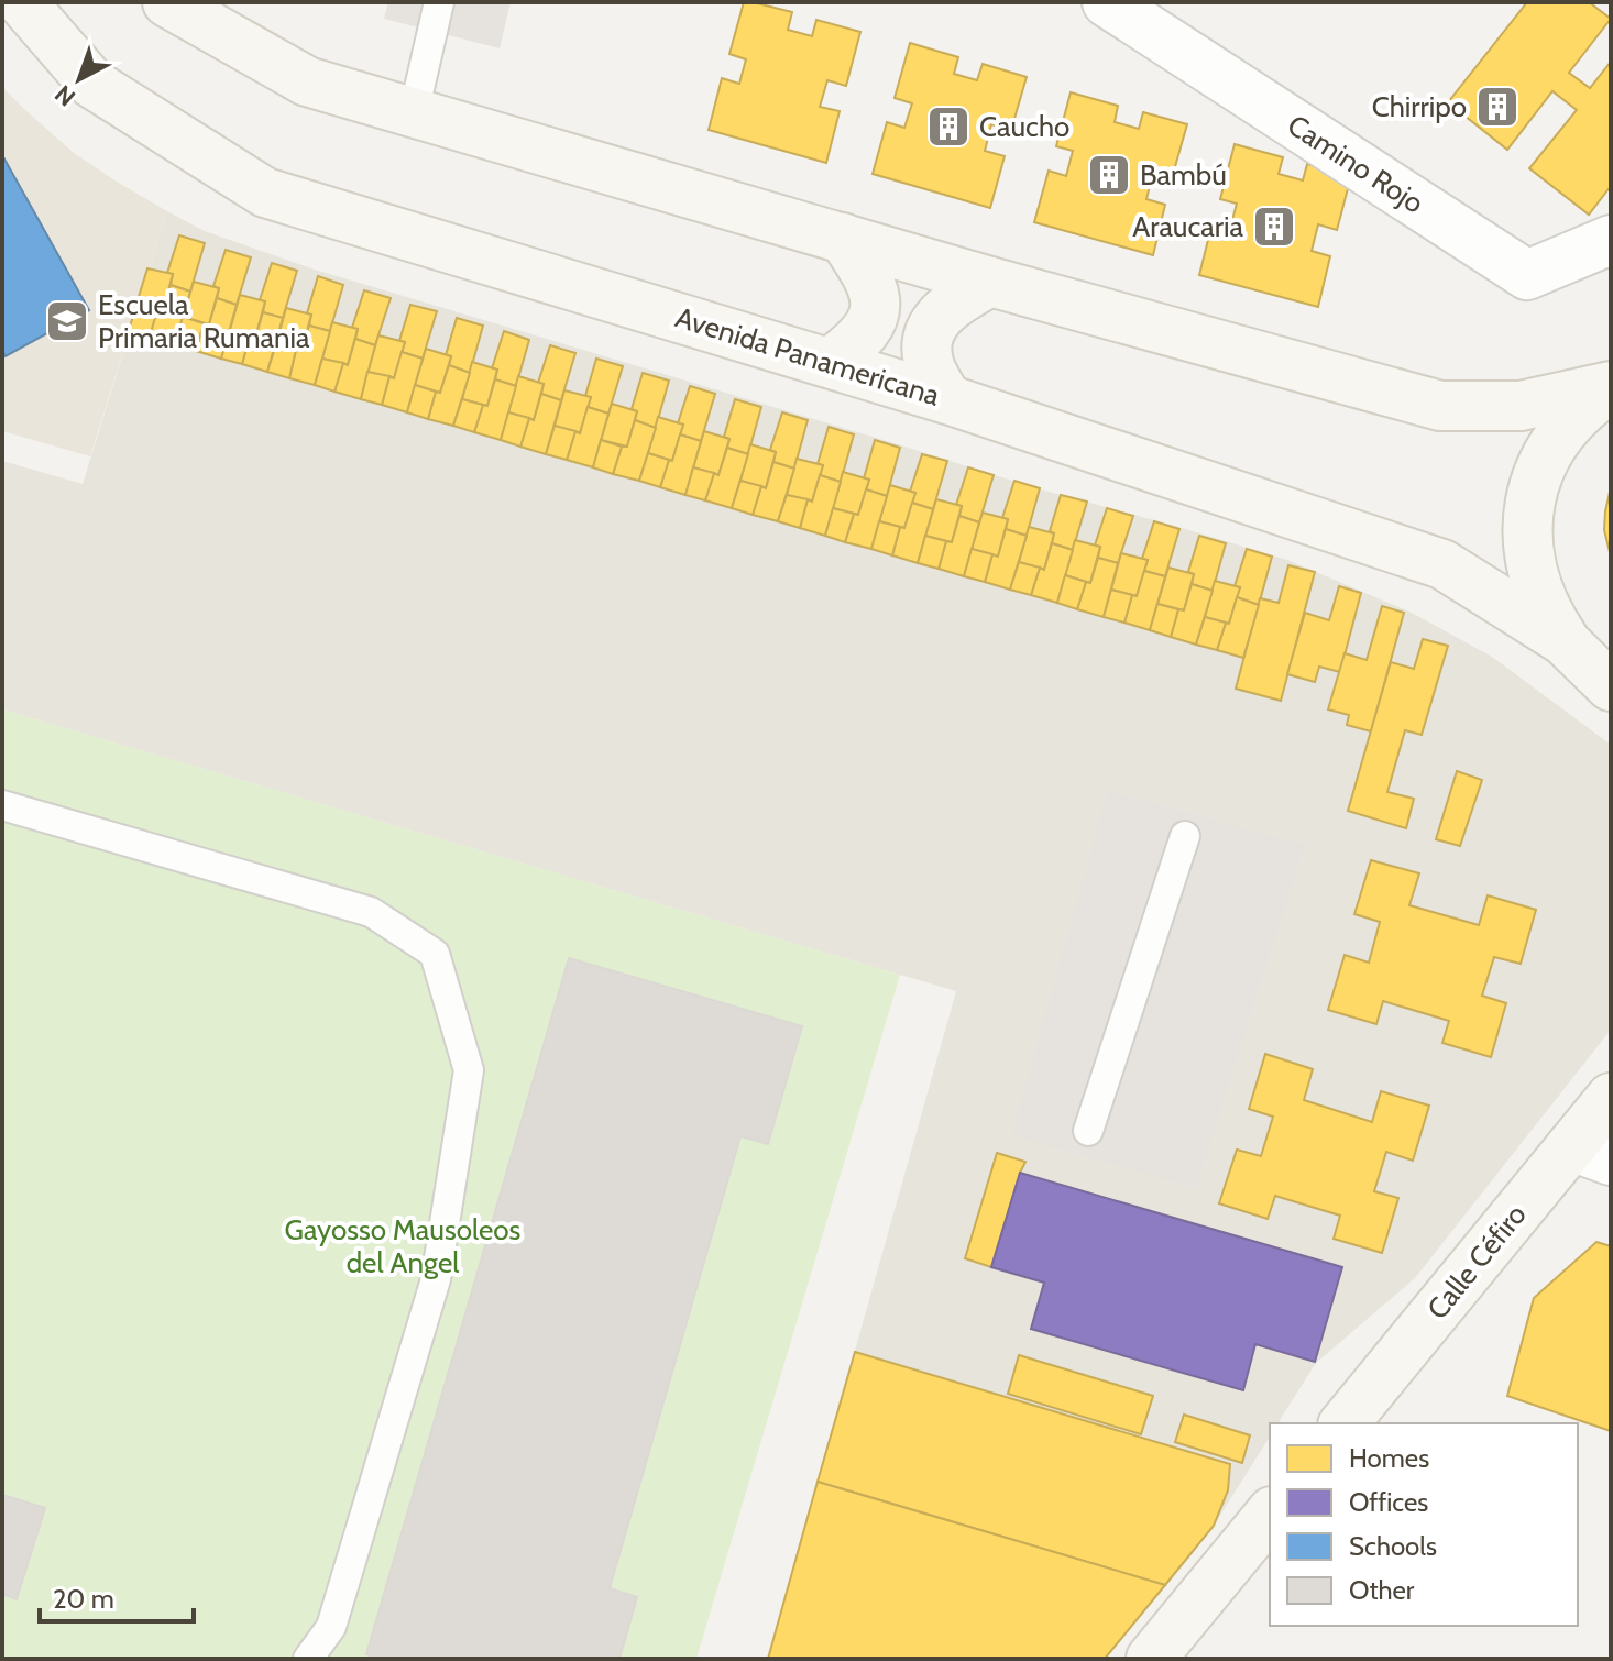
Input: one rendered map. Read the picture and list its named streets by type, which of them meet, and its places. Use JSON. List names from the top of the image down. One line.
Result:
{"streets":{"street":["Camino Rojo","Avenida Panamericana","Calle Céfiro"]},"parks":["Gayosso Mausoleos del Angel"],"places":{"building":["Chirripo","Caucho","Bambú","Araucaria"],"school or university":["Escuela Primaria Rumania"]},"legend":["Homes","Offices","Schools","Other"],"scale_bar":"20 m","north":"bottom left"}
